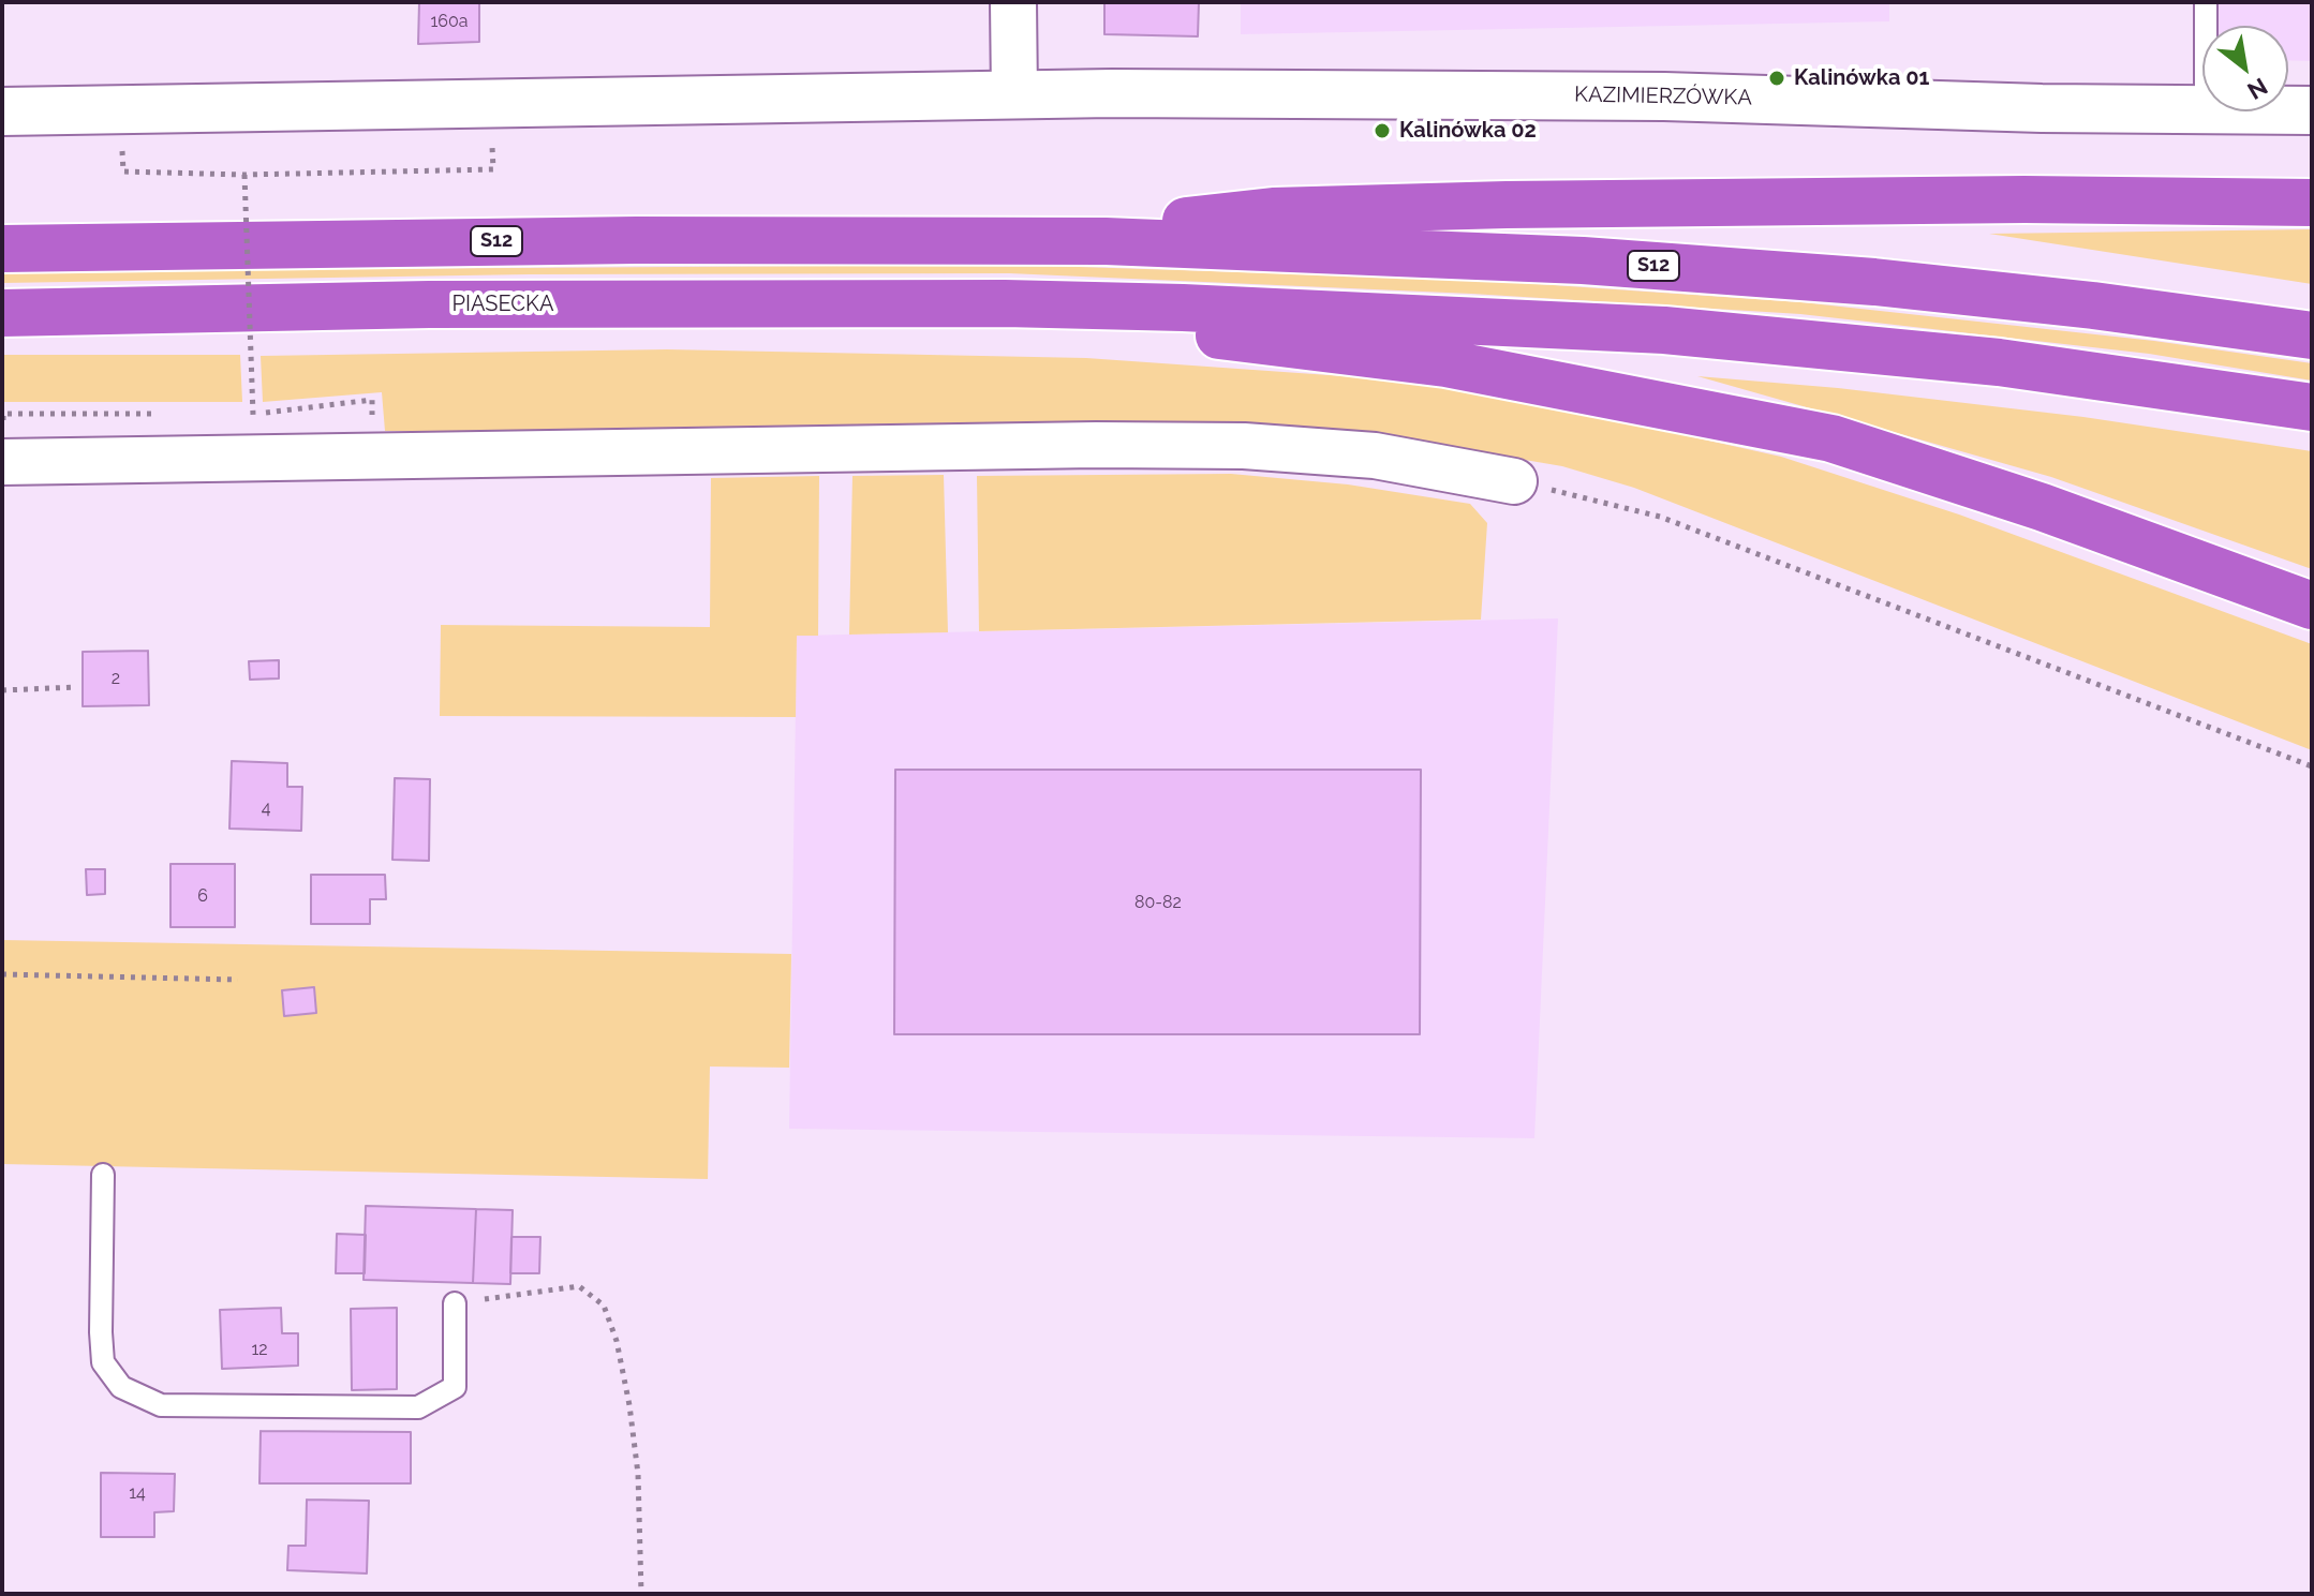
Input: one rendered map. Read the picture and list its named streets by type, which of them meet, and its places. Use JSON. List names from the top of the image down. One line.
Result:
{"streets":{"highway":["S12","PIASECKA"],"street":["KAZIMIERZÓWKA"]},"places":["Kalinówka 01","Kalinówka 02"],"house_numbers":["160a","2","4","6","80-82","12","14"],"north":"bottom right"}
